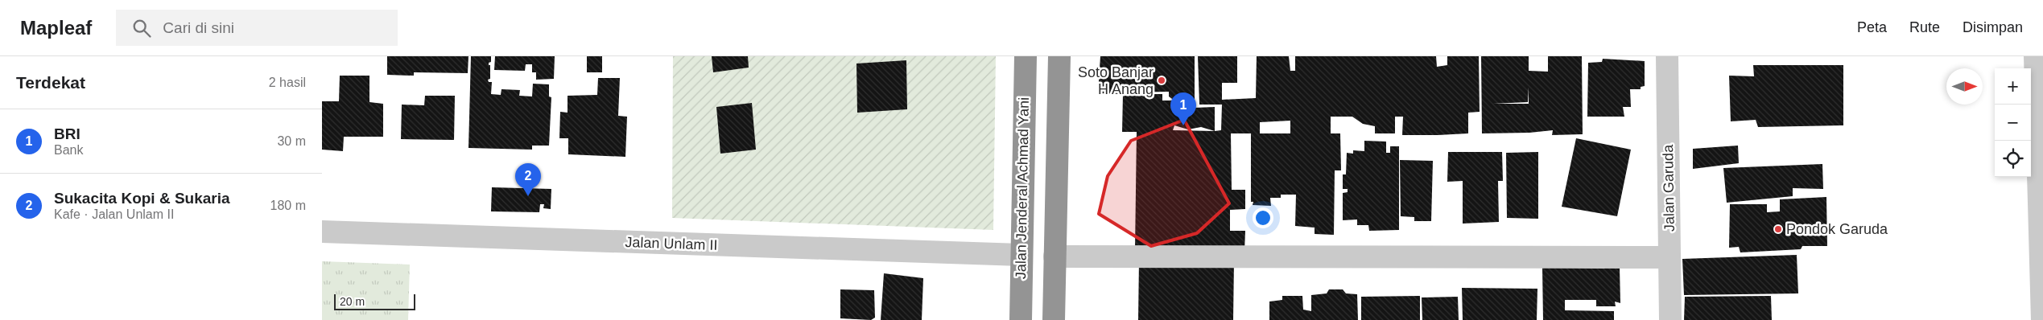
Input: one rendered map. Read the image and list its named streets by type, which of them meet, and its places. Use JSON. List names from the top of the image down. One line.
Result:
{"streets":{"highway":["Jalan Jenderal Achmad Yani"],"street":["Jalan Garuda","Jalan Unlam II"]},"crossings":[["Jalan Jenderal Achmad Yani","Jalan Unlam II"]],"places":["Soto Banjar H Anang","Pondok Garuda"],"scale_bar":"20 m","north":"right","page":{"header":"Mapleaf","search":"Cari di sini","nav":["Peta","Rute","Disimpan"],"heading":["Terdekat","2 hasil"],"map_buttons":["+","−"],"pins":["1","2"],"list":[{"mark":"1","name":"BRI","note":"Bank","value":"30 m"},{"mark":"2","name":"Sukacita Kopi & Sukaria","note":"Kafe · Jalan Unlam II","value":"180 m"}],"scale":"20 m"}}
